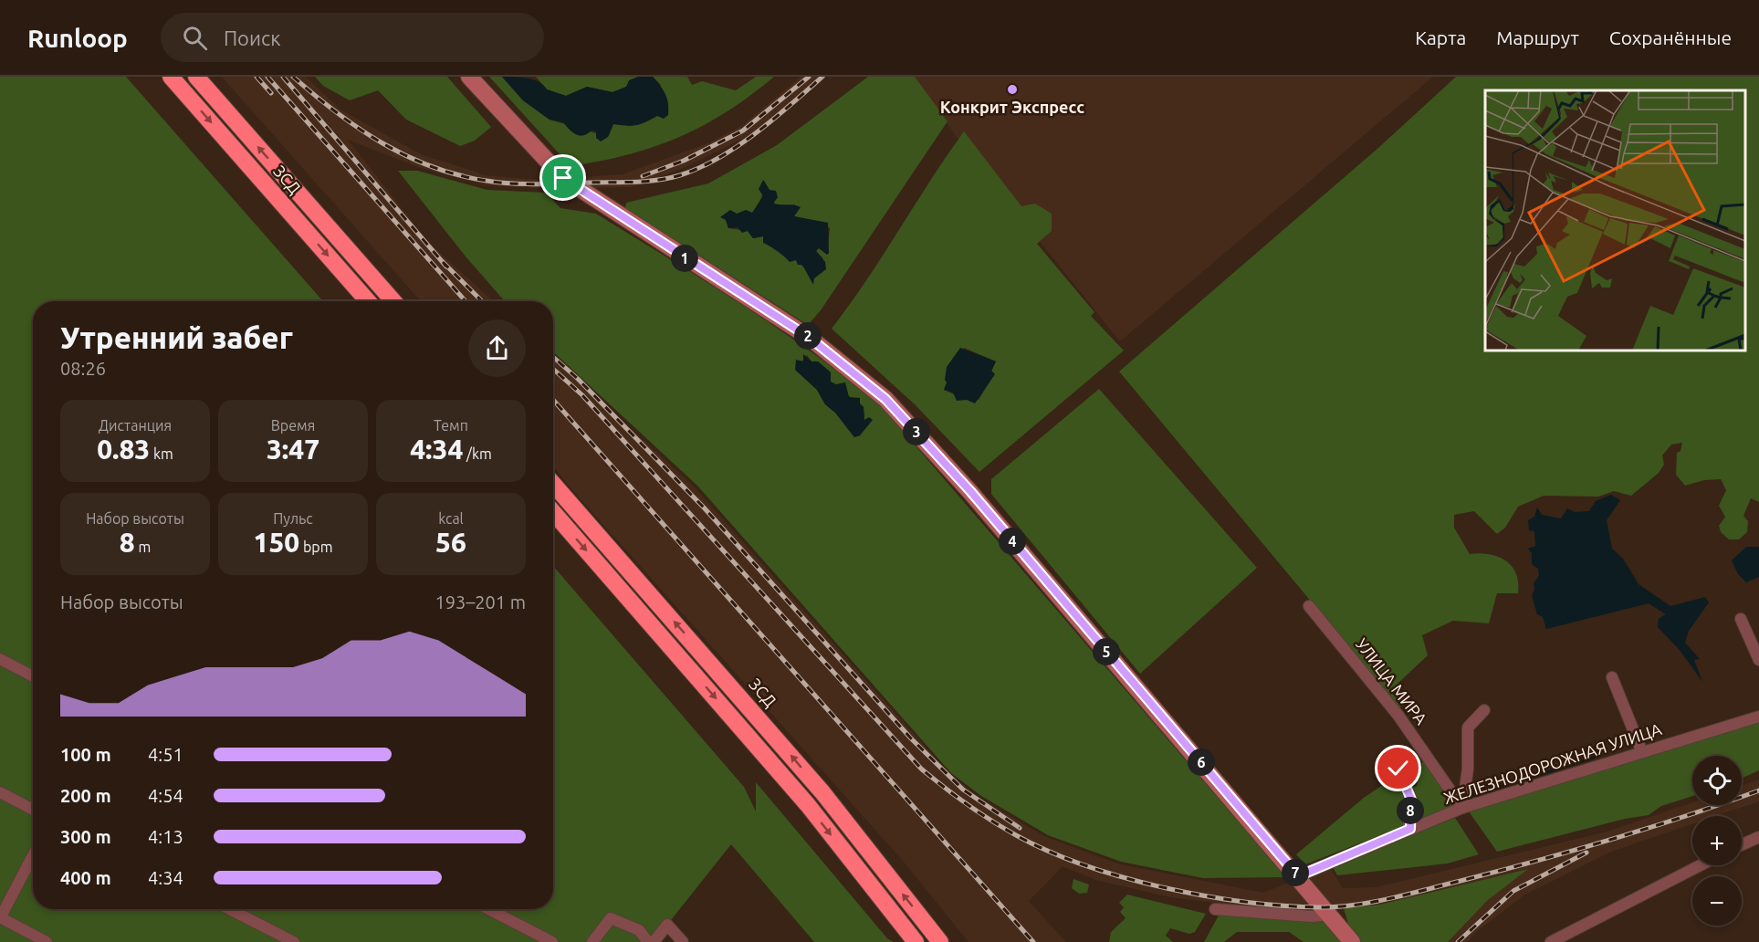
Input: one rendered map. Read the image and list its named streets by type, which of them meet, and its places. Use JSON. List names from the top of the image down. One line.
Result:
{"streets":{"highway":["ЗСД"],"street":["УЛИЦА МИРА","ЖЕЛЕЗНОДОРОЖНАЯ УЛИЦА"]},"crossings":[["УЛИЦА МИРА","ЖЕЛЕЗНОДОРОЖНАЯ УЛИЦА"]],"places":["Конкрит Экспресс"],"page":{"header":"Runloop","search":"Поиск","nav":["Карта","Маршрут","Сохранённые"],"pins":["1","2","3","4","5","6","8","7"],"heading":["Утренний забег","08:26"],"stats":[["Дистанция","0.83 km"],["Время","3:47"],["Темп","4:34 /km"],["Набор высоты","8 m"],["Пульс","150 bpm"],["kcal","56"]],"chart":["Набор высоты","193–201 m"],"list":[{"name":"100 m","note":"4:51"},{"name":"200 m","note":"4:54"},{"name":"300 m","note":"4:13"},{"name":"400 m","note":"4:34"}],"map_buttons":["+","−"]}}
